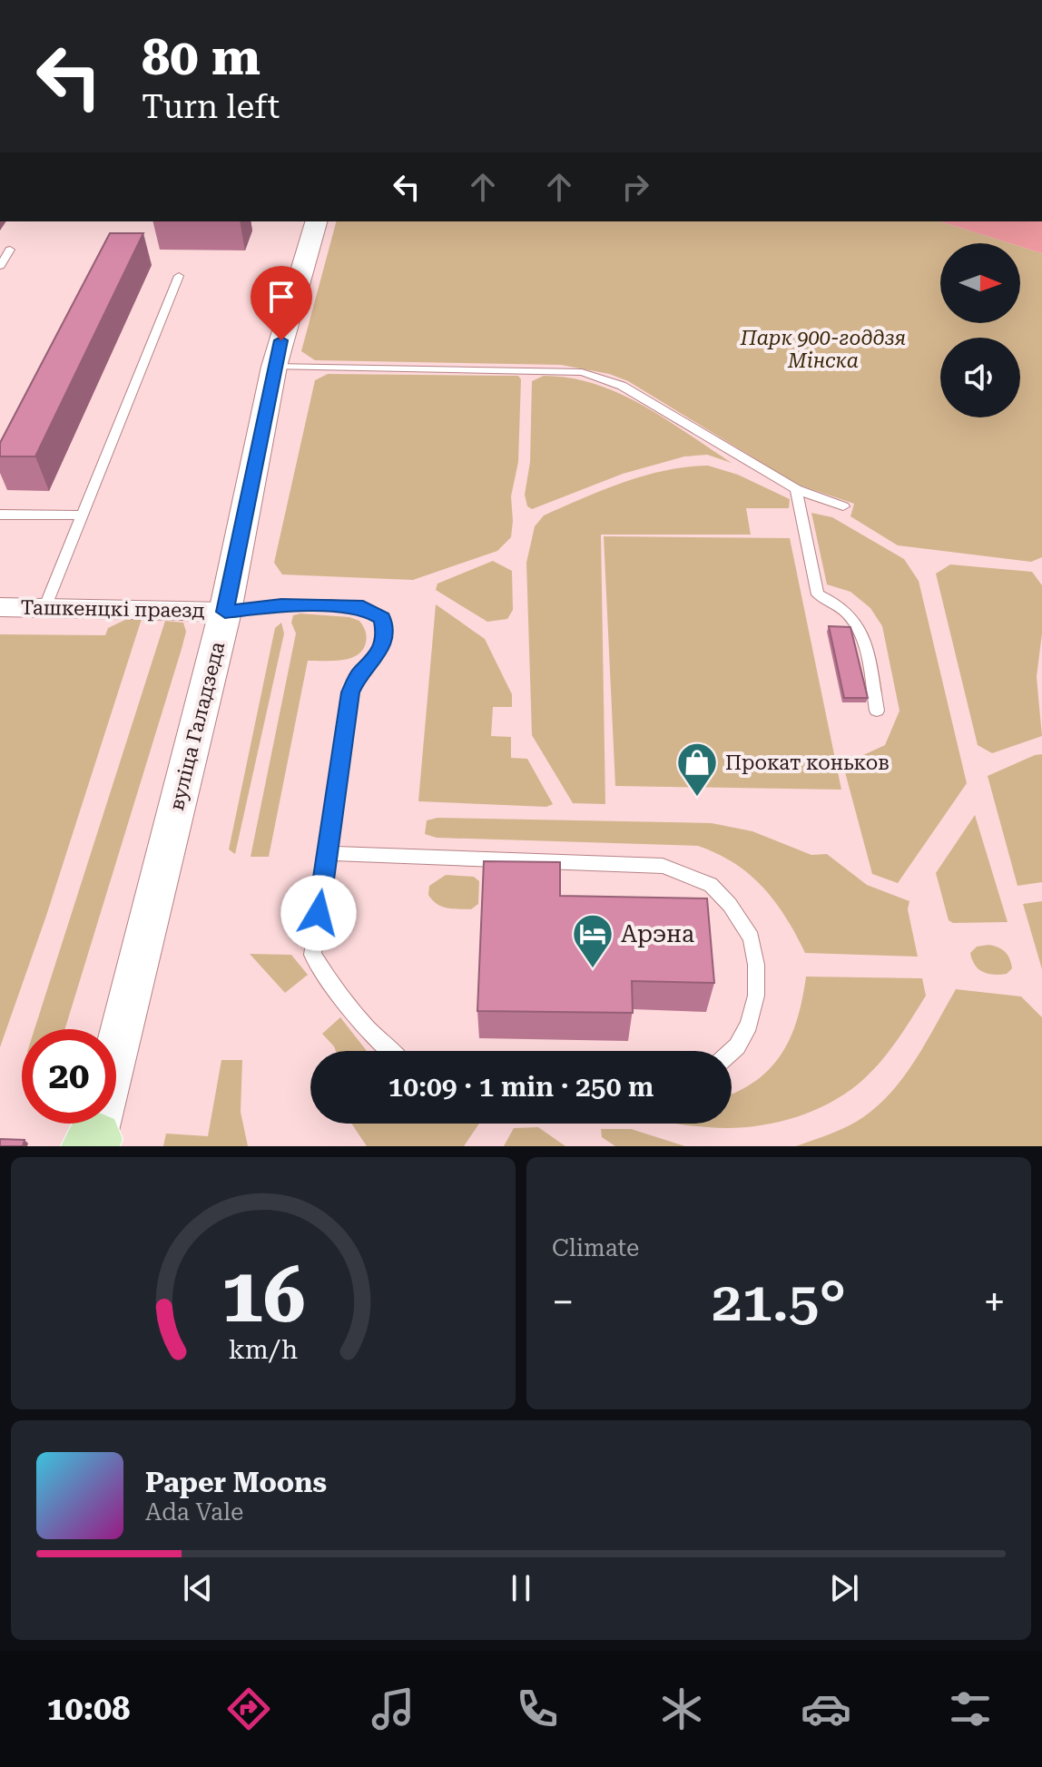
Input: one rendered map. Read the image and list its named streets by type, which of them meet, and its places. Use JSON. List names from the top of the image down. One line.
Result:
{"streets":{"street":["Ташкенцкі праезд","вуліца Галадзеда"]},"crossings":[["Ташкенцкі праезд","вуліца Галадзеда"]],"parks":["Парк 900-годдзя Мінска"],"places":{"shop":["Прокат коньков"],"hotel":["Арэна"]},"north":"right","page":{"turn":["80 m","Turn left"],"limit":"20","trip":"10:09 · 1 min · 250 m","tile":"Climate","heat":["−","21.5°","+"],"song":["Paper Moons","Ada Vale"],"tabs":"10:08","gauge":["16","km/h"]}}
